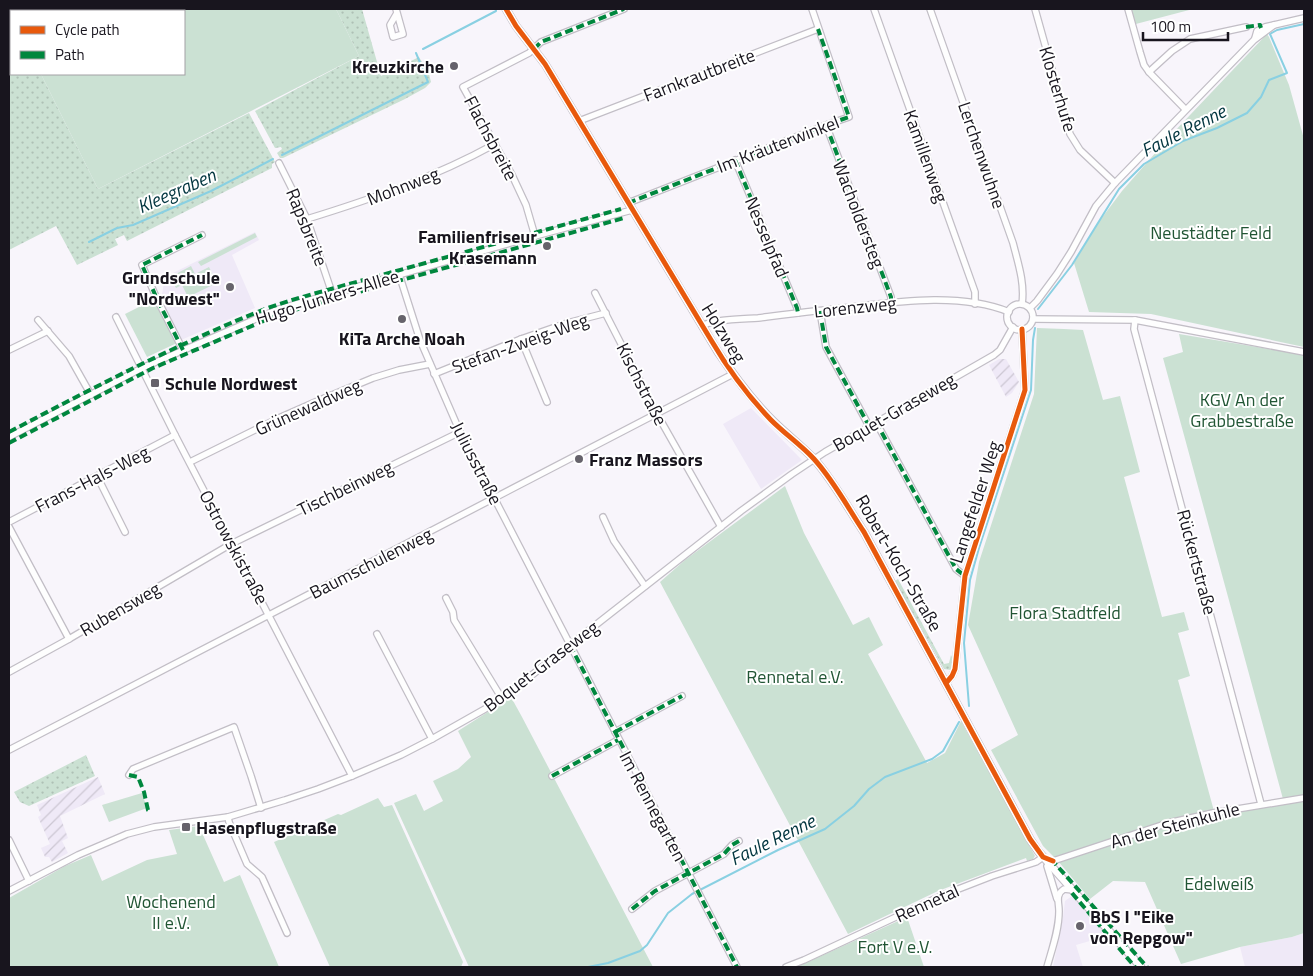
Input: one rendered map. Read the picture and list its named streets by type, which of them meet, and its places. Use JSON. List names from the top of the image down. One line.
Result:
{"streets":{"street":["Farnkrautbreite","Klosterhufe","Flachsbreite","Im Kräuterwinkel","Lerchenwuhne","Kamillenweg","Mohnweg","Wacholdersteg","Rapsbreite","Nesselpfad","Hugo-Junkers-Allee","Lorenzweg","Holzweg","Stefan-Zweig-Weg","Kischstraße","Grünewaldweg","Boquet-Graseweg","Juliusstraße","Frans-Hals-Weg","Tischbeinweg","Langefelder Weg","Ostrowskistraße","Rückertstraße","Baumschulenweg","Robert-Koch-Straße","Rubensweg","Im Rennegarten","An der Steinkuhle","Rennetal"]},"crossings":[["Farnkrautbreite","Im Kräuterwinkel"],["Farnkrautbreite","Holzweg"],["Flachsbreite","Mohnweg"],["Flachsbreite","Hugo-Junkers-Allee"],["Flachsbreite","Holzweg"],["Im Kräuterwinkel","Wacholdersteg"],["Im Kräuterwinkel","Nesselpfad"],["Im Kräuterwinkel","Holzweg"],["Lerchenwuhne","Lorenzweg"],["Lerchenwuhne","Boquet-Graseweg"],["Lerchenwuhne","Langefelder Weg"],["Kamillenweg","Lorenzweg"],["Mohnweg","Rapsbreite"],["Wacholdersteg","Lorenzweg"],["Rapsbreite","Hugo-Junkers-Allee"],["Nesselpfad","Lorenzweg"],["Hugo-Junkers-Allee","Holzweg"],["Hugo-Junkers-Allee","Juliusstraße"],["Hugo-Junkers-Allee","Ostrowskistraße"],["Lorenzweg","Holzweg"],["Lorenzweg","Boquet-Graseweg"],["Lorenzweg","Langefelder Weg"],["Holzweg","Boquet-Graseweg"],["Holzweg","Baumschulenweg"],["Holzweg","Robert-Koch-Straße"],["Stefan-Zweig-Weg","Kischstraße"],["Stefan-Zweig-Weg","Juliusstraße"],["Kischstraße","Boquet-Graseweg"],["Kischstraße","Baumschulenweg"],["Grünewaldweg","Juliusstraße"],["Grünewaldweg","Ostrowskistraße"],["Boquet-Graseweg","Juliusstraße"],["Boquet-Graseweg","Langefelder Weg"],["Boquet-Graseweg","Ostrowskistraße"],["Boquet-Graseweg","Robert-Koch-Straße"],["Boquet-Graseweg","Im Rennegarten"],["Juliusstraße","Tischbeinweg"],["Juliusstraße","Baumschulenweg"],["Juliusstraße","Im Rennegarten"],["Frans-Hals-Weg","Ostrowskistraße"],["Tischbeinweg","Ostrowskistraße"],["Tischbeinweg","Rubensweg"],["Langefelder Weg","Robert-Koch-Straße"],["Ostrowskistraße","Baumschulenweg"],["Ostrowskistraße","Rubensweg"],["Rückertstraße","An der Steinkuhle"],["Robert-Koch-Straße","An der Steinkuhle"],["Robert-Koch-Straße","Rennetal"]],"water":["Faule Renne","Kleegraben"],"parks":["Neustädter Feld","KGV An der Grabbestraße","Flora Stadtfeld","Rennetal e.V.","Edelweiß","Wochenend II e.V.","Fort V e.V."],"places":{"other":["Kreuzkirche","Familienfriseur Krasemann","Grundschule \"Nordwest\"","KiTa Arche Noah","Franz Massors","BbS I \"Eike von Repgow\""],"transit":["Schule Nordwest","Hasenpflugstraße"]},"legend":["Cycle path","Path"],"scale_bar":"100 m"}
